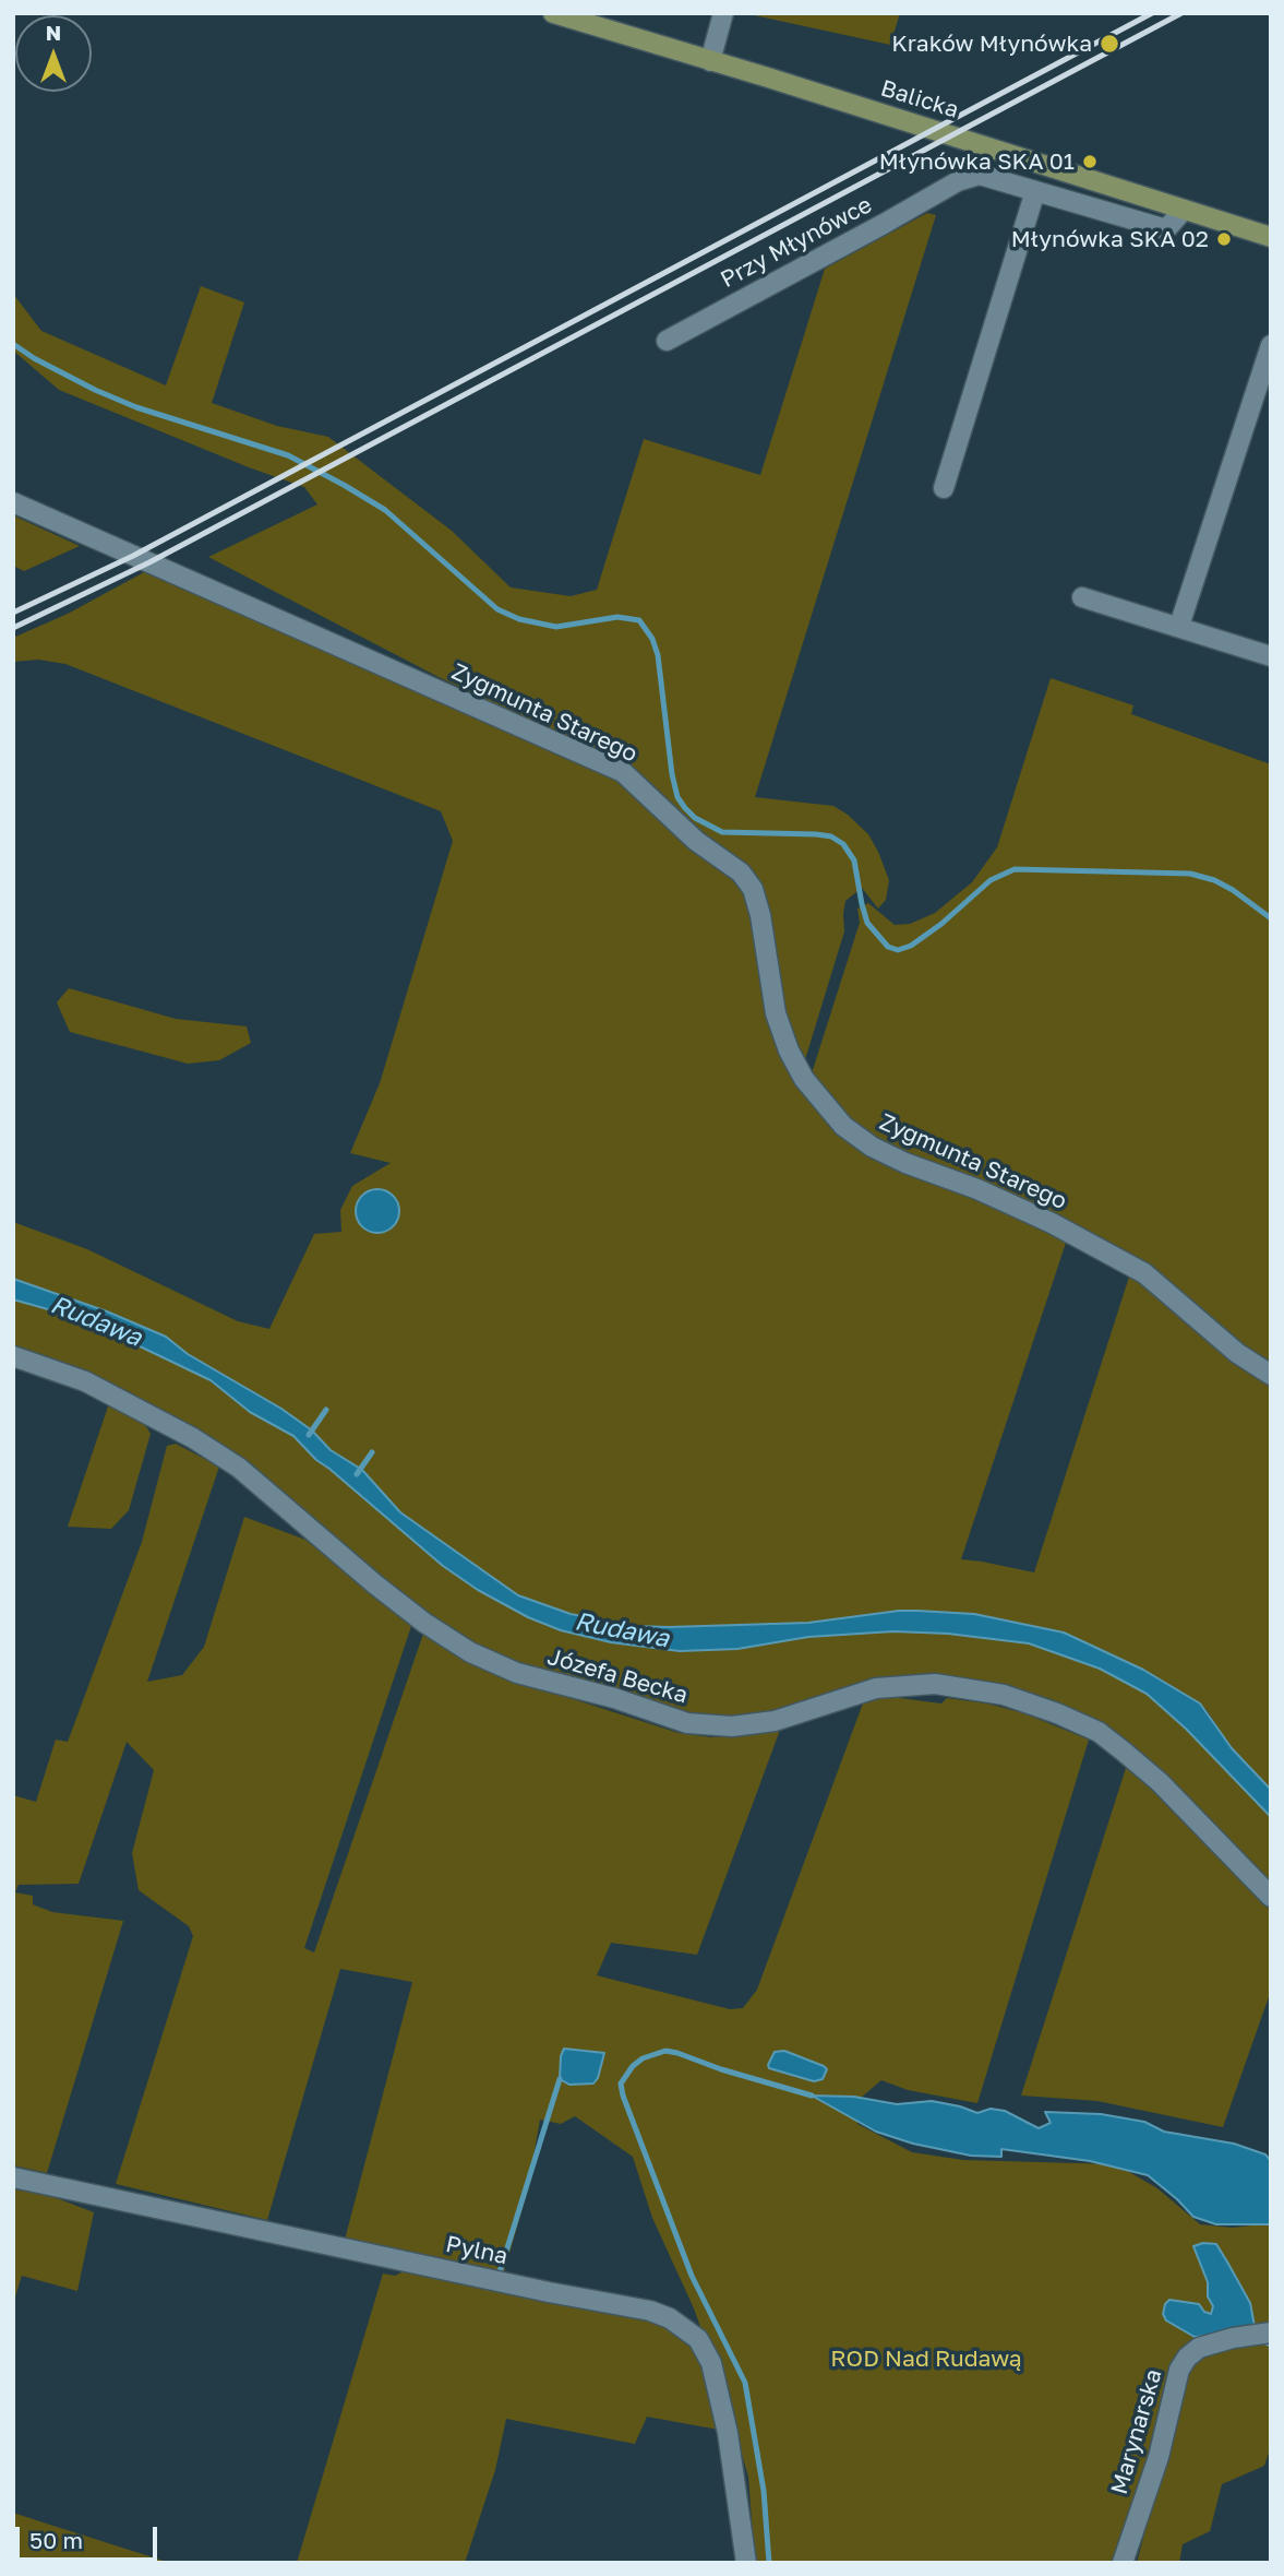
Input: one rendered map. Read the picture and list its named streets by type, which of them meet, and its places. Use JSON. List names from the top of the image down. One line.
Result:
{"streets":{"street":["Balicka","Przy Młynówce","Zygmunta Starego","Józefa Becka","Pylna","Marynarska"]},"crossings":[["Balicka","Przy Młynówce"]],"water":["Rudawa"],"parks":["ROD Nad Rudawą"],"places":["Kraków Młynówka","Młynówka SKA 01","Młynówka SKA 02"],"scale_bar":"50 m","north":"top"}
